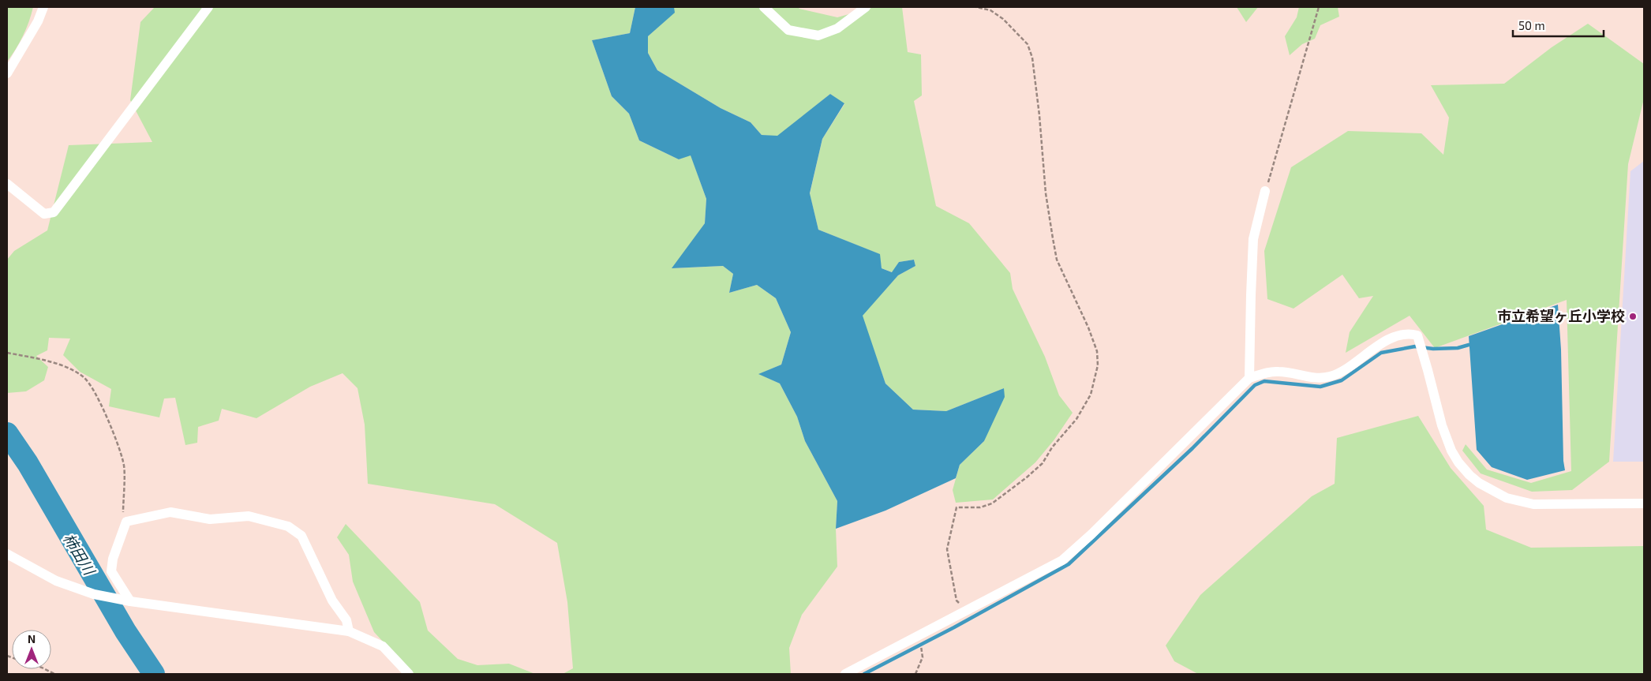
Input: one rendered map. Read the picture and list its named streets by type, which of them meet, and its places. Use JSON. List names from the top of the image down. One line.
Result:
{"water":["柿田川"],"places":["市立希望ヶ丘小学校"],"scale_bar":"50 m","north":"top"}
